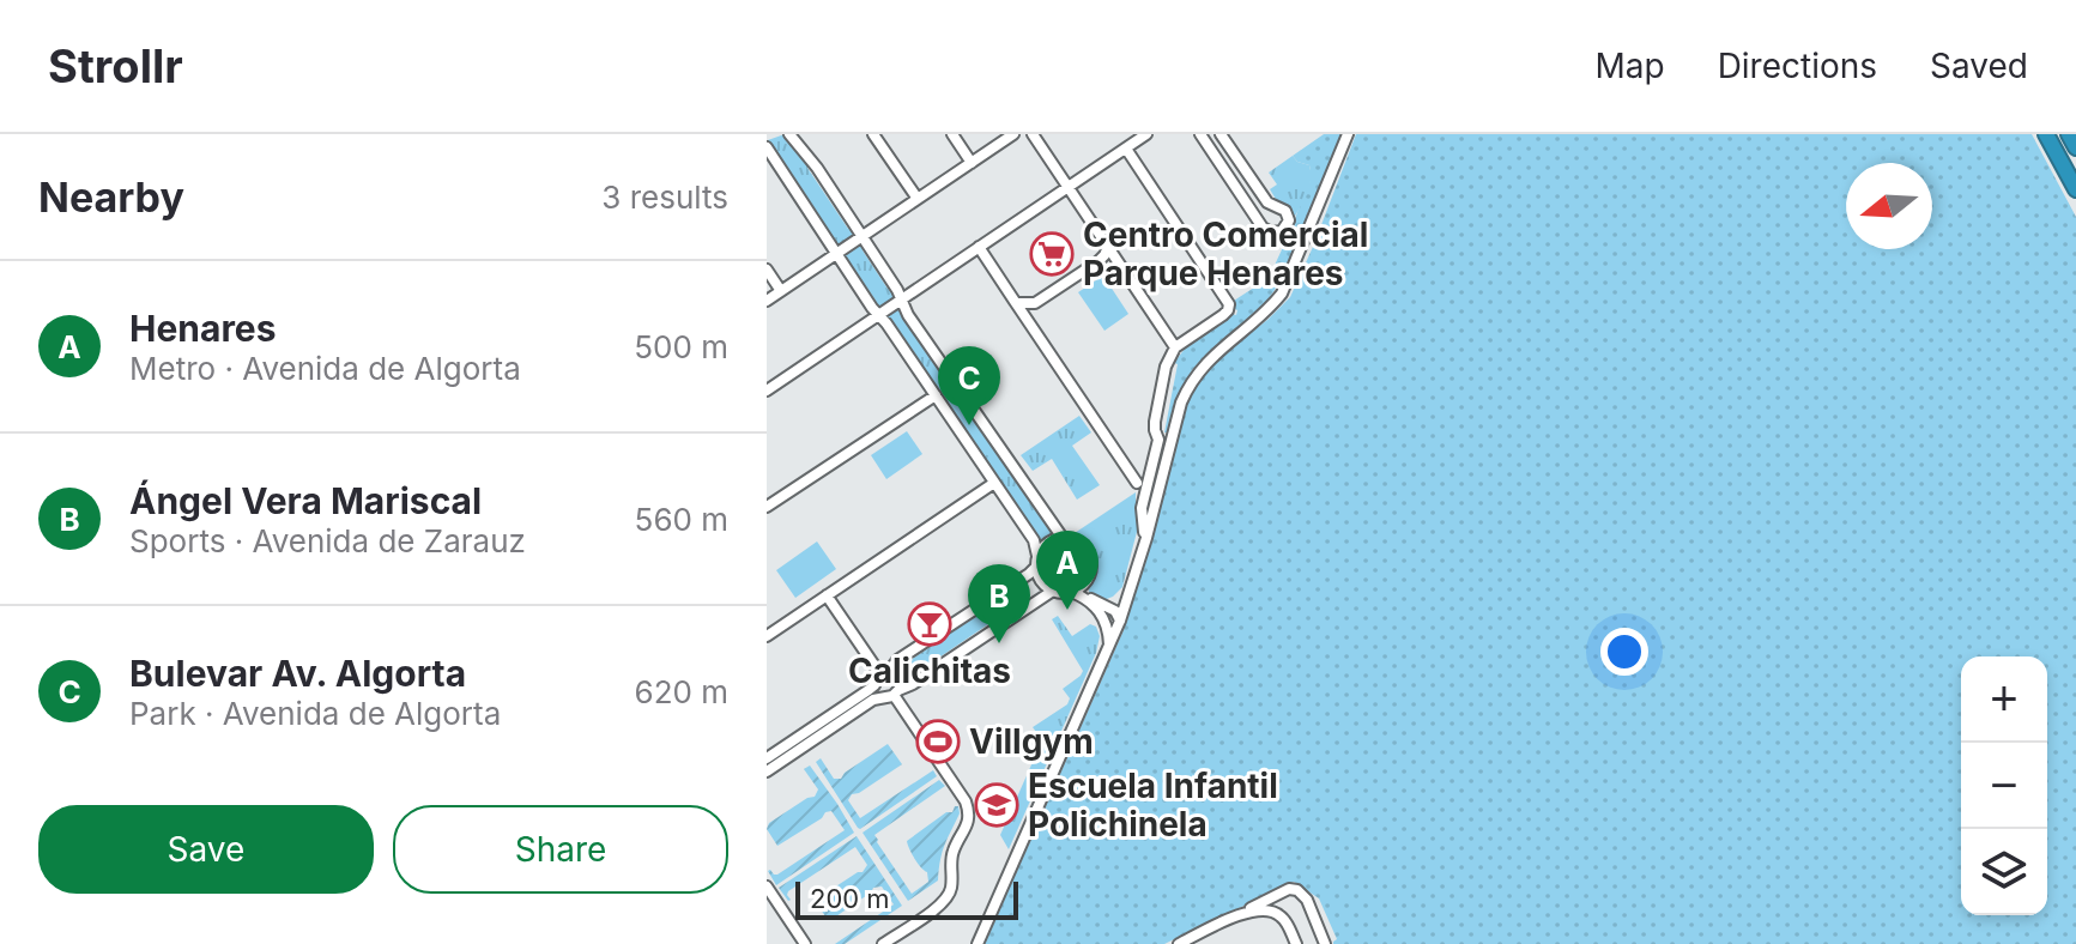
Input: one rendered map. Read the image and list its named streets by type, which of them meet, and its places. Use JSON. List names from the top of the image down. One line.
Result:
{"places":{"supermarket":["Centro Comercial Parque Henares"],"bar":["Calichitas"],"sports":["Villgym"],"school or university":["Escuela Infantil Polichinela"]},"scale_bar":"200 m","north":"left","page":{"header":"Strollr","nav":["Map","Directions","Saved"],"heading":["Nearby","3 results"],"list":[{"mark":"A","name":"Henares","note":"Metro · Avenida de Algorta","value":"500 m"},{"mark":"B","name":"Ángel Vera Mariscal","note":"Sports · Avenida de Zarauz","value":"560 m"},{"mark":"C","name":"Bulevar Av. Algorta","note":"Park · Avenida de Algorta","value":"620 m"}],"pins":["C","A","B"],"map_buttons":["+","−"],"buttons":["Save","Share"],"scale":"200 m"}}
